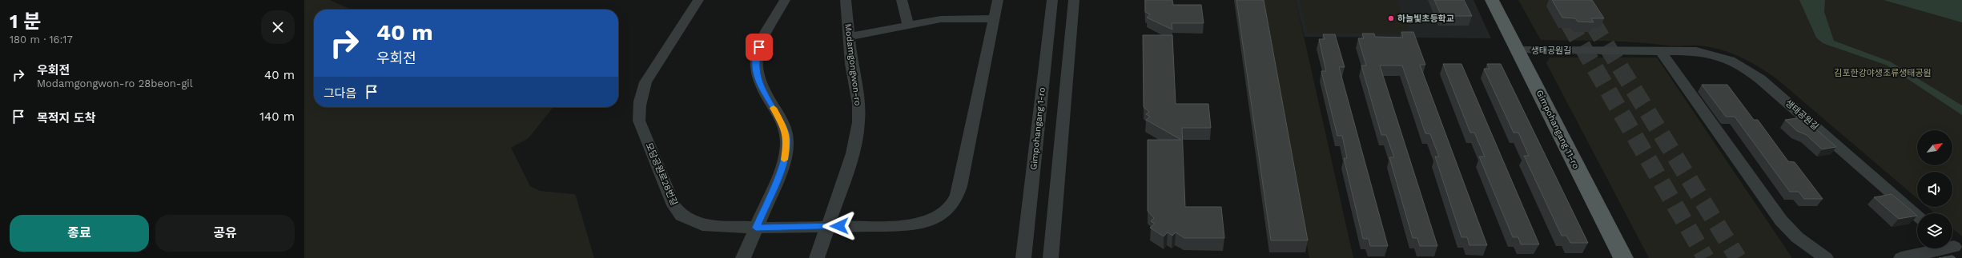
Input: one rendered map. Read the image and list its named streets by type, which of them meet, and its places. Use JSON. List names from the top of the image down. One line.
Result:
{"streets":{"main road":["Gimpohangang 11-ro"],"street":["생태공원길","Modamgongwon-ro","Gimpohangang 1-ro","모담공원로28번길"]},"crossings":[["생태공원길","Gimpohangang 11-ro"],["Modamgongwon-ro","모담공원로28번길"]],"parks":["김포한강야생조류생태공원"],"places":["하늘빛초등학교"],"north":"top right","page":{"heading":["1 분","180 m · 16:17"],"turn":["40 m","우회전"],"list":[{"name":"우회전","note":"Modamgongwon-ro 28beon-gil","value":"40 m"},{"name":"목적지 도착","value":"140 m"}],"then":"그다음","buttons":["종료","공유"]}}
